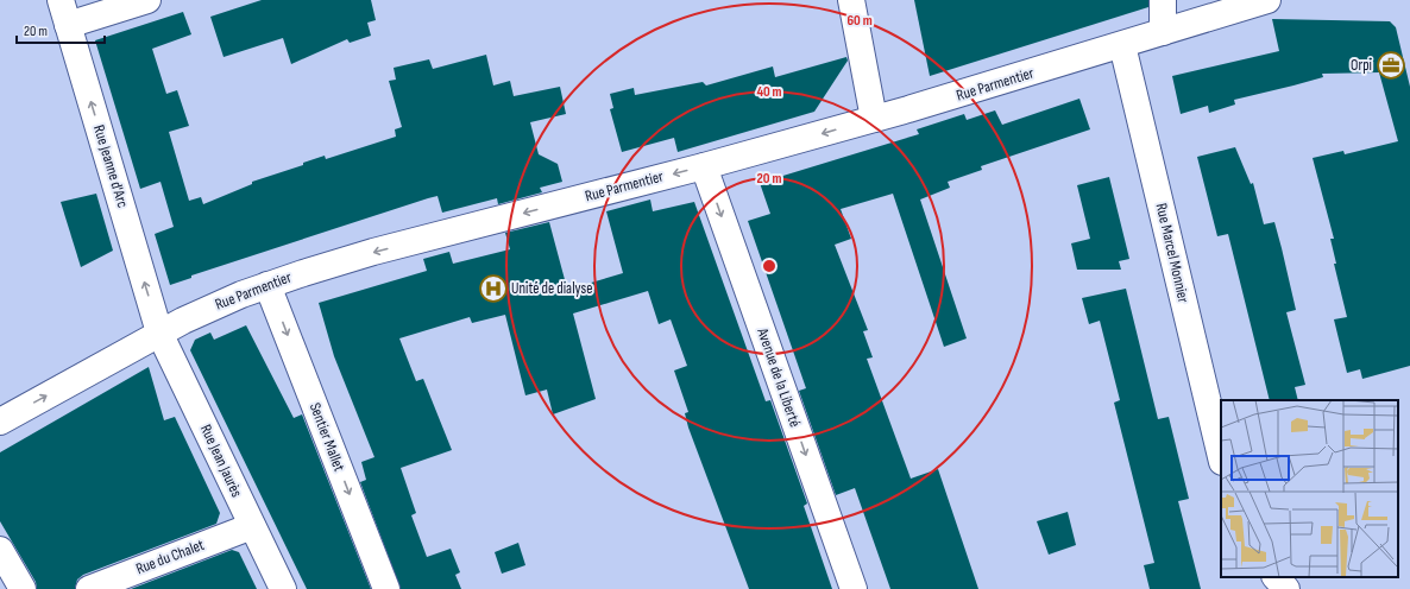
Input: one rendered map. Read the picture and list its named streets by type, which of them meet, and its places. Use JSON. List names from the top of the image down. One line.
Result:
{"streets":{"street":["Rue Parmentier","Rue Jeanne d'Arc","Rue Marcel Monnier","Avenue de la Liberté","Sentier Mallet","Rue Jean Jaurès","Rue du Chalet"]},"crossings":[["Rue Parmentier","Rue Jeanne d'Arc"],["Rue Parmentier","Rue Marcel Monnier"],["Rue Parmentier","Avenue de la Liberté"],["Rue Parmentier","Sentier Mallet"],["Rue Parmentier","Rue Jean Jaurès"],["Rue Jeanne d'Arc","Rue Jean Jaurès"],["Rue Jean Jaurès","Rue du Chalet"]],"one_way":["Rue Jeanne d'Arc","Avenue de la Liberté","Sentier Mallet"],"places":{"office":["Orpi"],"hospital":["Unité de dialyse"]},"scale_bar":"20 m","rings":["60 m","40 m","20 m"]}
